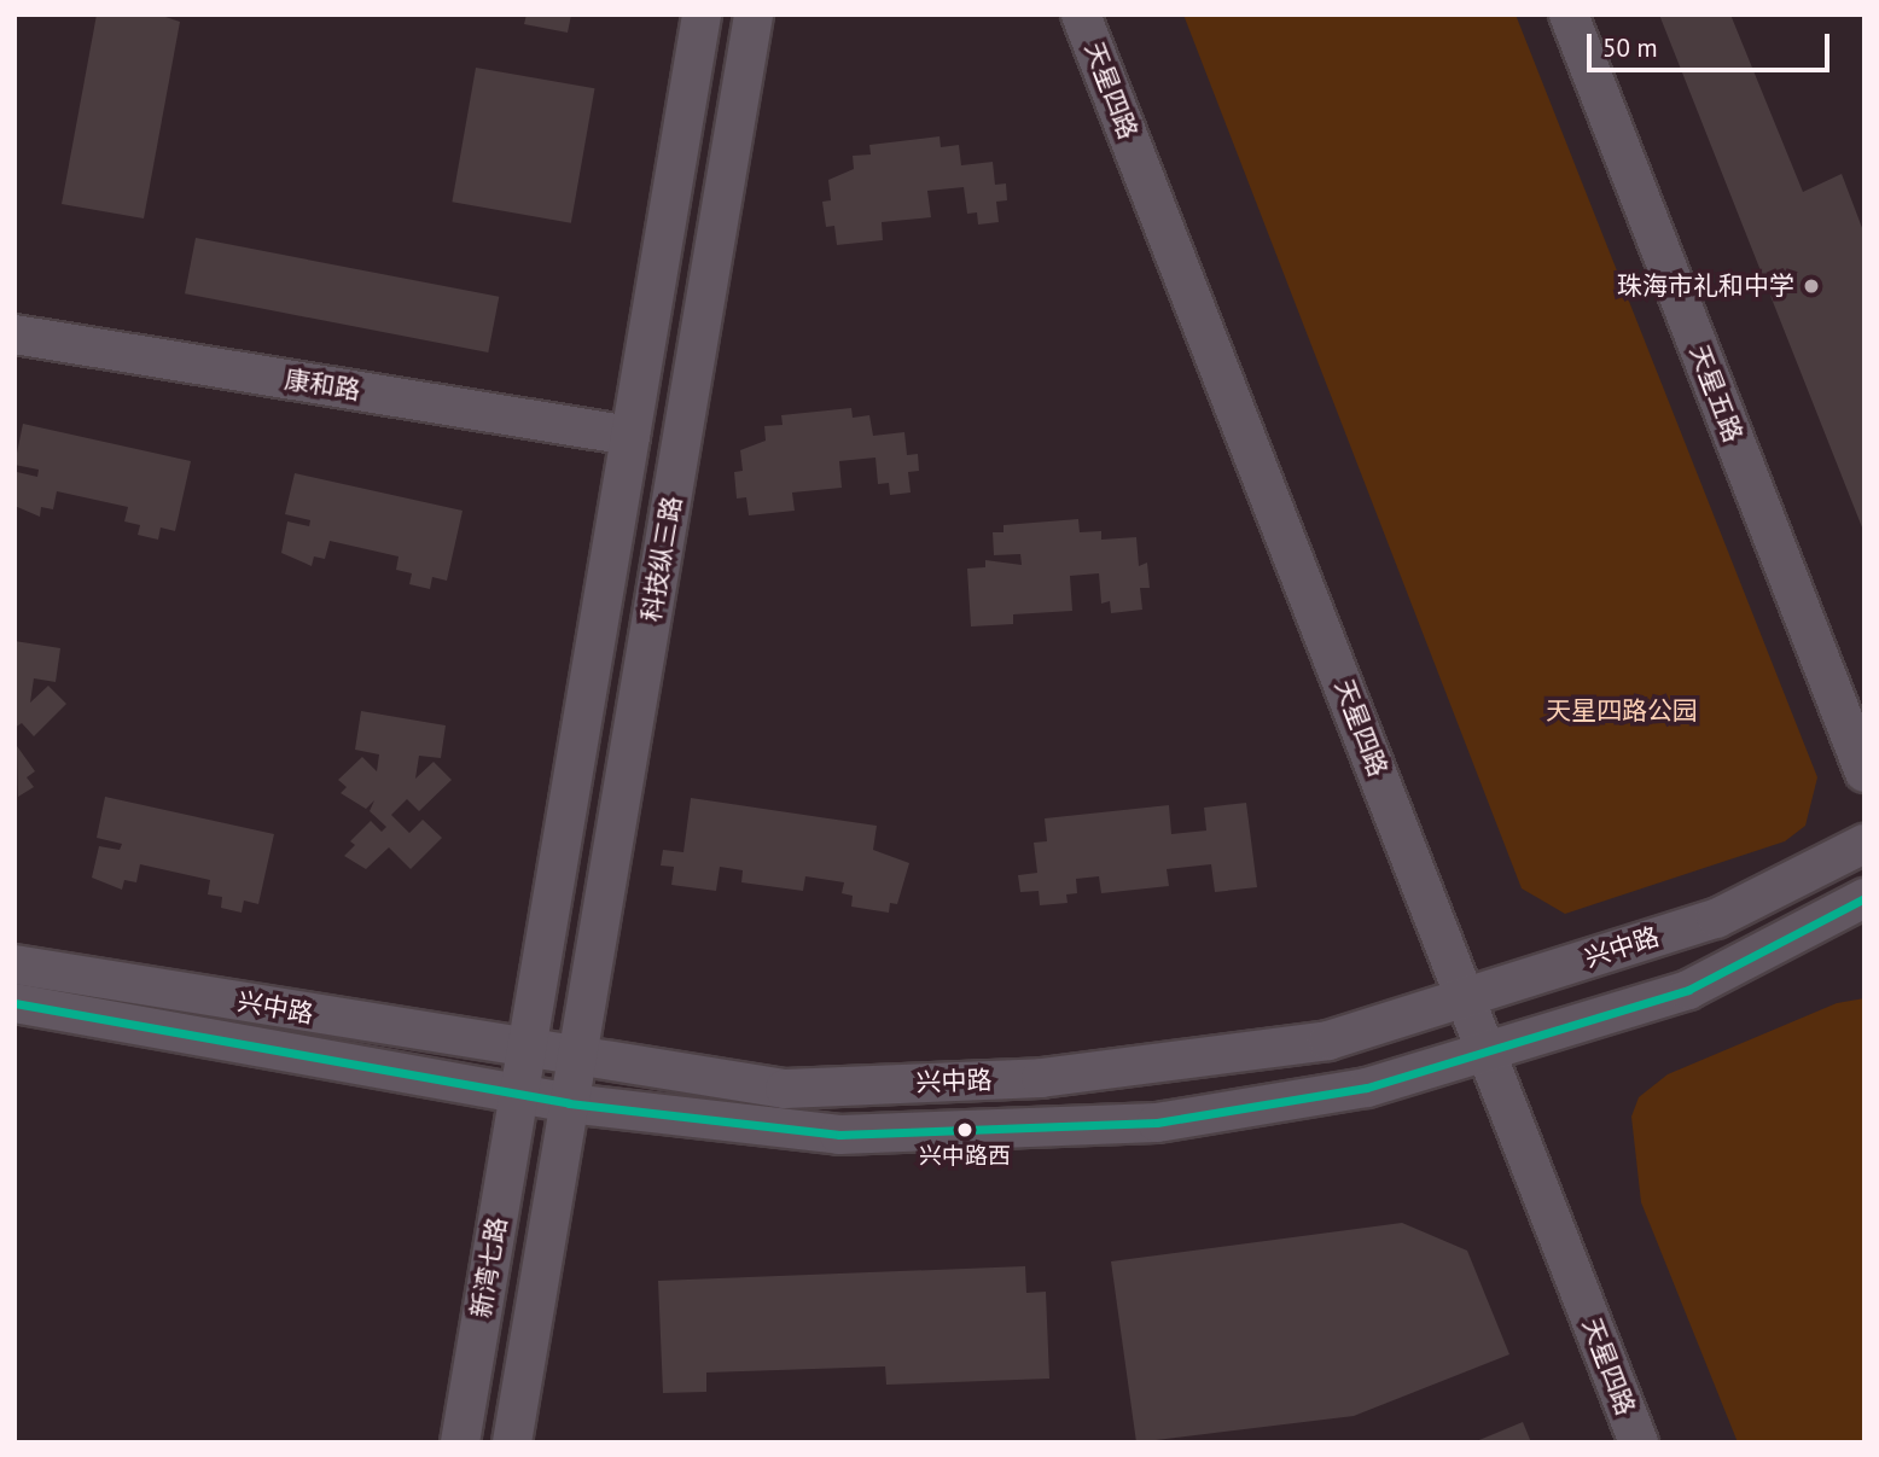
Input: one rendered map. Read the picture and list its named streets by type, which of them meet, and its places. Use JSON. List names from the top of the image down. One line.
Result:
{"streets":{"street":["天星四路","康和路","天星五路","科技纵三路","兴中路","新湾七路"]},"crossings":[["天星四路","兴中路"],["康和路","科技纵三路"],["科技纵三路","兴中路"],["科技纵三路","新湾七路"],["兴中路","新湾七路"]],"parks":["天星四路公园"],"places":["珠海市礼和中学","兴中路西"],"scale_bar":"50 m"}
